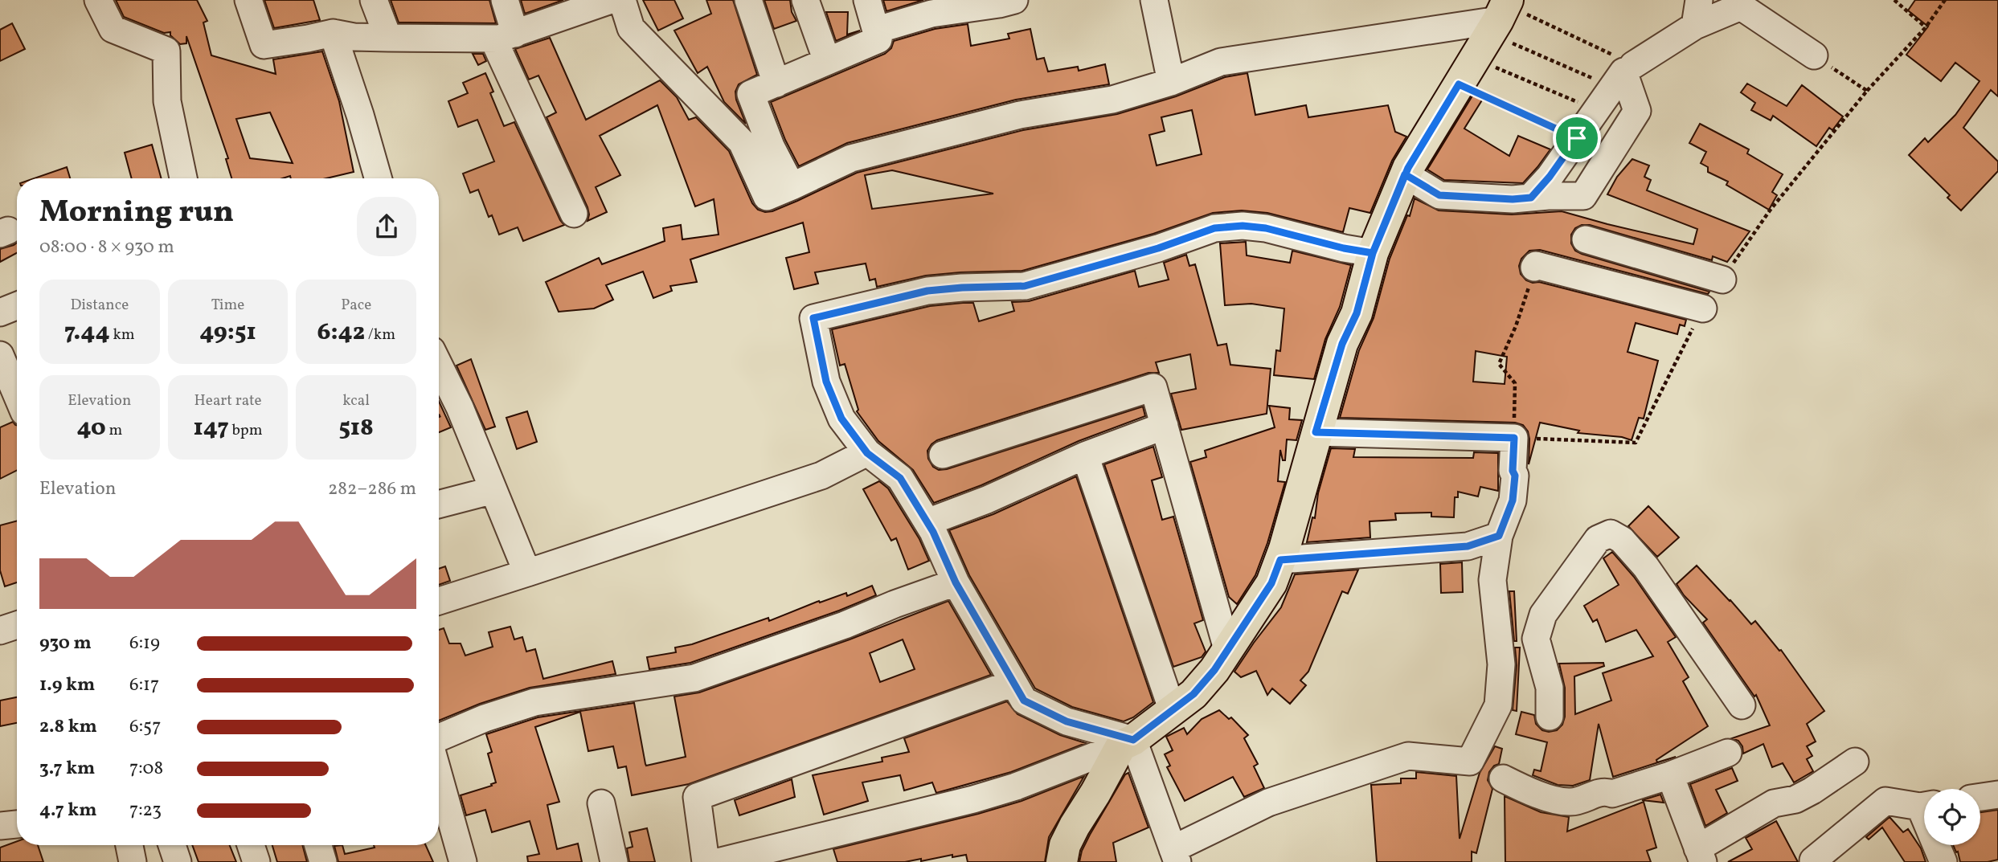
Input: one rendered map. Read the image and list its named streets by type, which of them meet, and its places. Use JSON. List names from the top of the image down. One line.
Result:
{"page":{"heading":["Morning run","08:00 · 8 × 930 m"],"stats":[["Distance","7.44 km"],["Time","49:51"],["Pace","6:42 /km"],["Elevation","40 m"],["Heart rate","147 bpm"],["kcal","518"]],"chart":["Elevation","282–286 m"],"list":[{"name":"930 m","note":"6:19"},{"name":"1.9 km","note":"6:17"},{"name":"2.8 km","note":"6:57"},{"name":"3.7 km","note":"7:08"},{"name":"4.7 km","note":"7:23"}]}}
